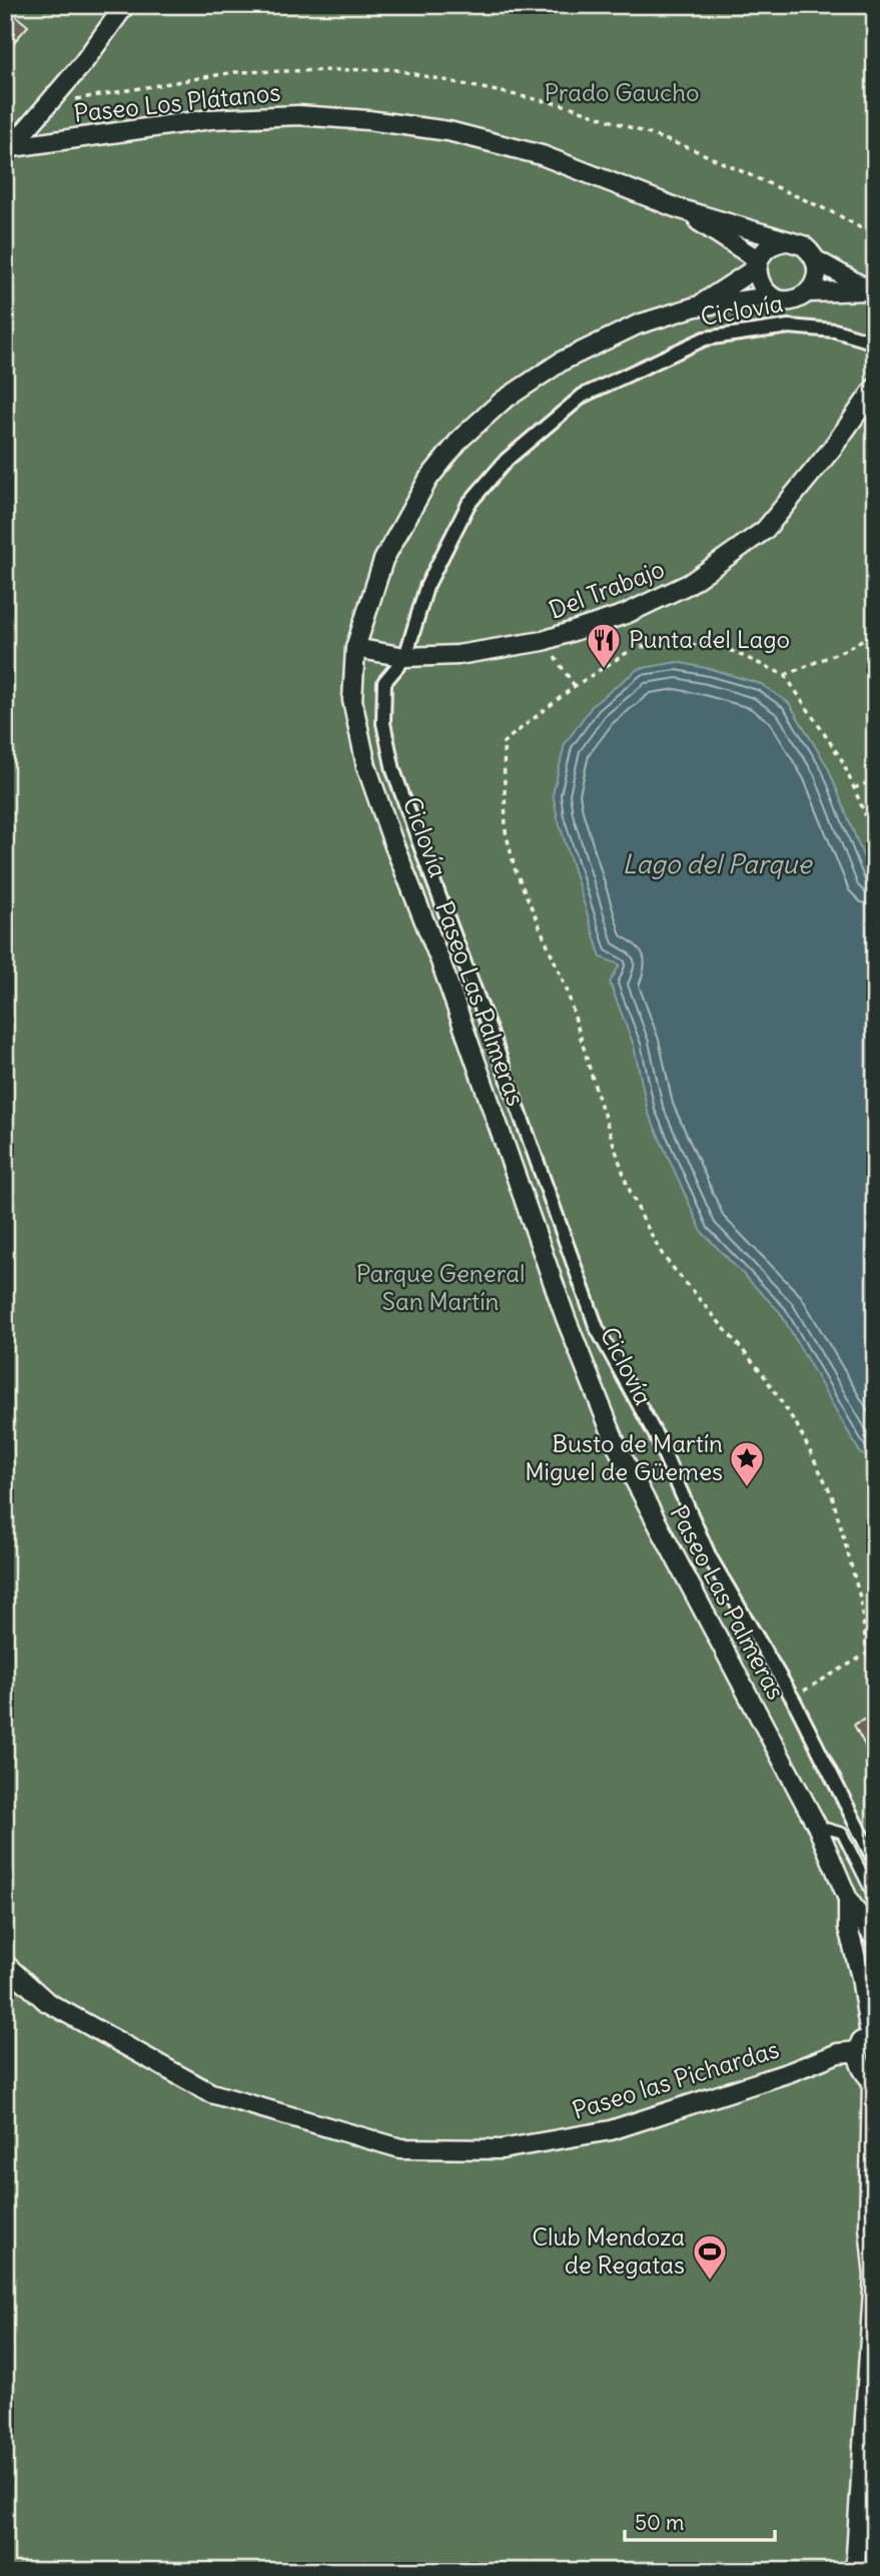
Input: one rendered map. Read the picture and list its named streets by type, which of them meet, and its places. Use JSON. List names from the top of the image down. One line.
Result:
{"streets":{"street":["Paseo Los Plátanos","Del Trabajo","Paseo Las Palmeras","Paseo las Pichardas"]},"crossings":[["Del Trabajo","Paseo Las Palmeras"]],"water":["Lago del Parque"],"parks":["Prado Gaucho","Parque General San Martín"],"places":{"restaurant":["Punta del Lago"],"place":["Busto de Martín Miguel de Güemes"],"sports":["Club Mendoza de Regatas"]},"scale_bar":"50 m"}
